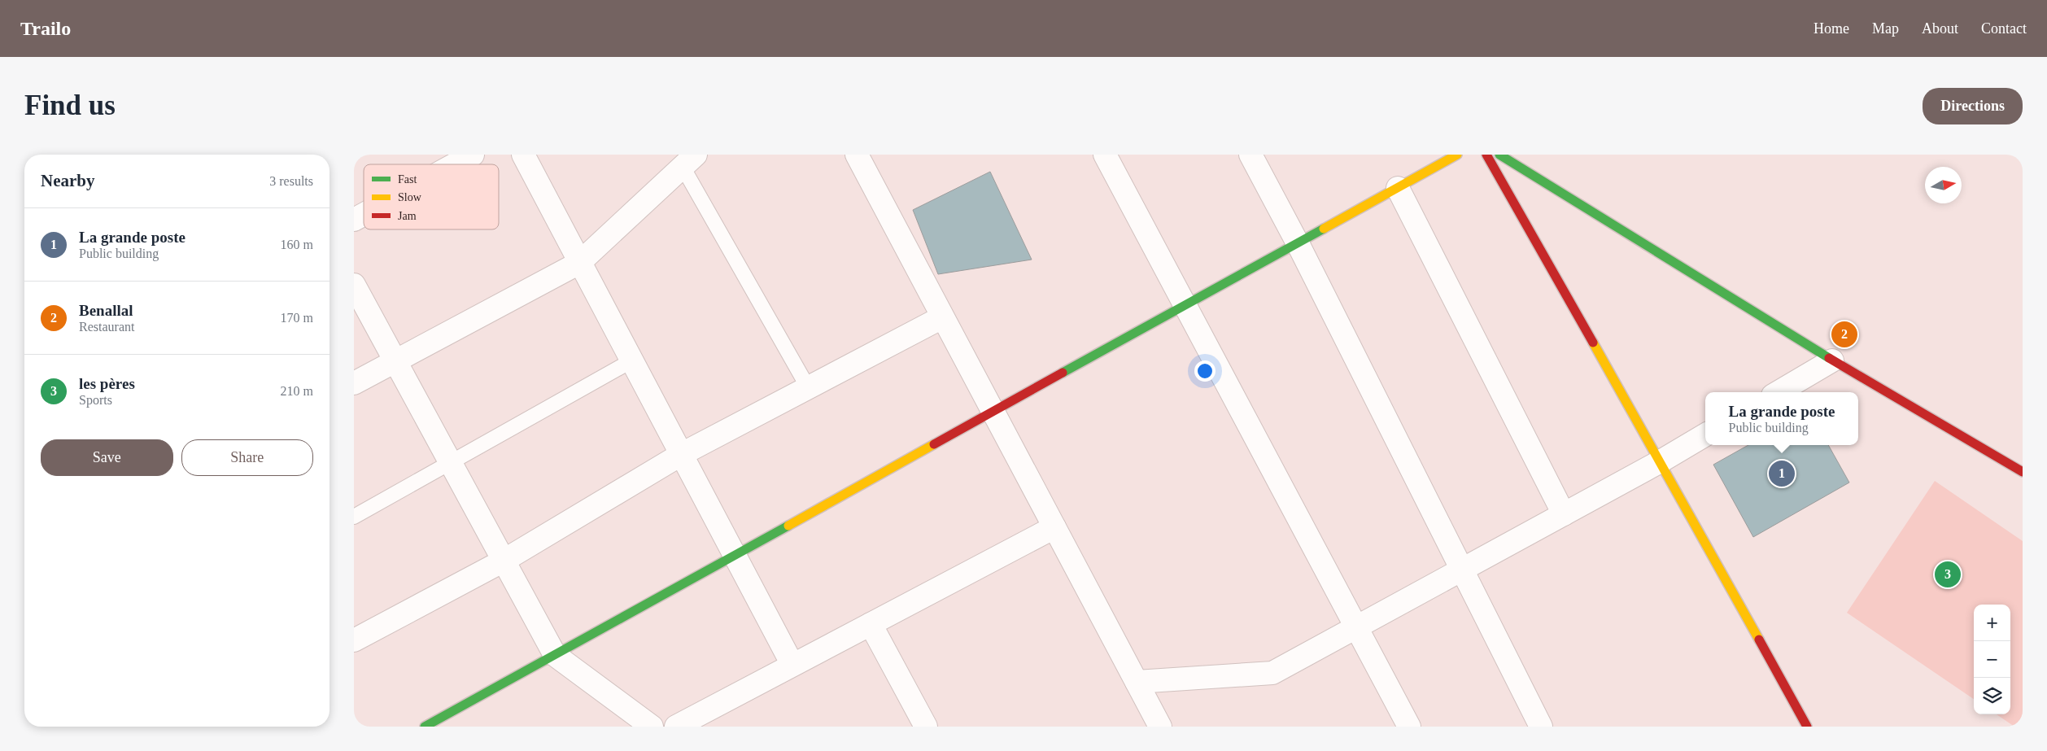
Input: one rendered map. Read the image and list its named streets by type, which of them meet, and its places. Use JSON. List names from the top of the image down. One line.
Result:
{"legend":["Fast","Slow","Jam"],"north":"right","page":{"header":"Trailo","nav":["Home","Map","About","Contact"],"buttons":["Directions",["Save","Share"]],"title":"Find us","heading":["Nearby","3 results"],"list":[{"mark":"1","name":"La grande poste","note":"Public building","value":"160 m"},{"mark":"2","name":"Benallal","note":"Restaurant","value":"170 m"},{"mark":"3","name":"les pères","note":"Sports","value":"210 m"}],"pins":["2","1","3"],"popup":["La grande poste","Public building"],"map_buttons":["+","−"]}}
